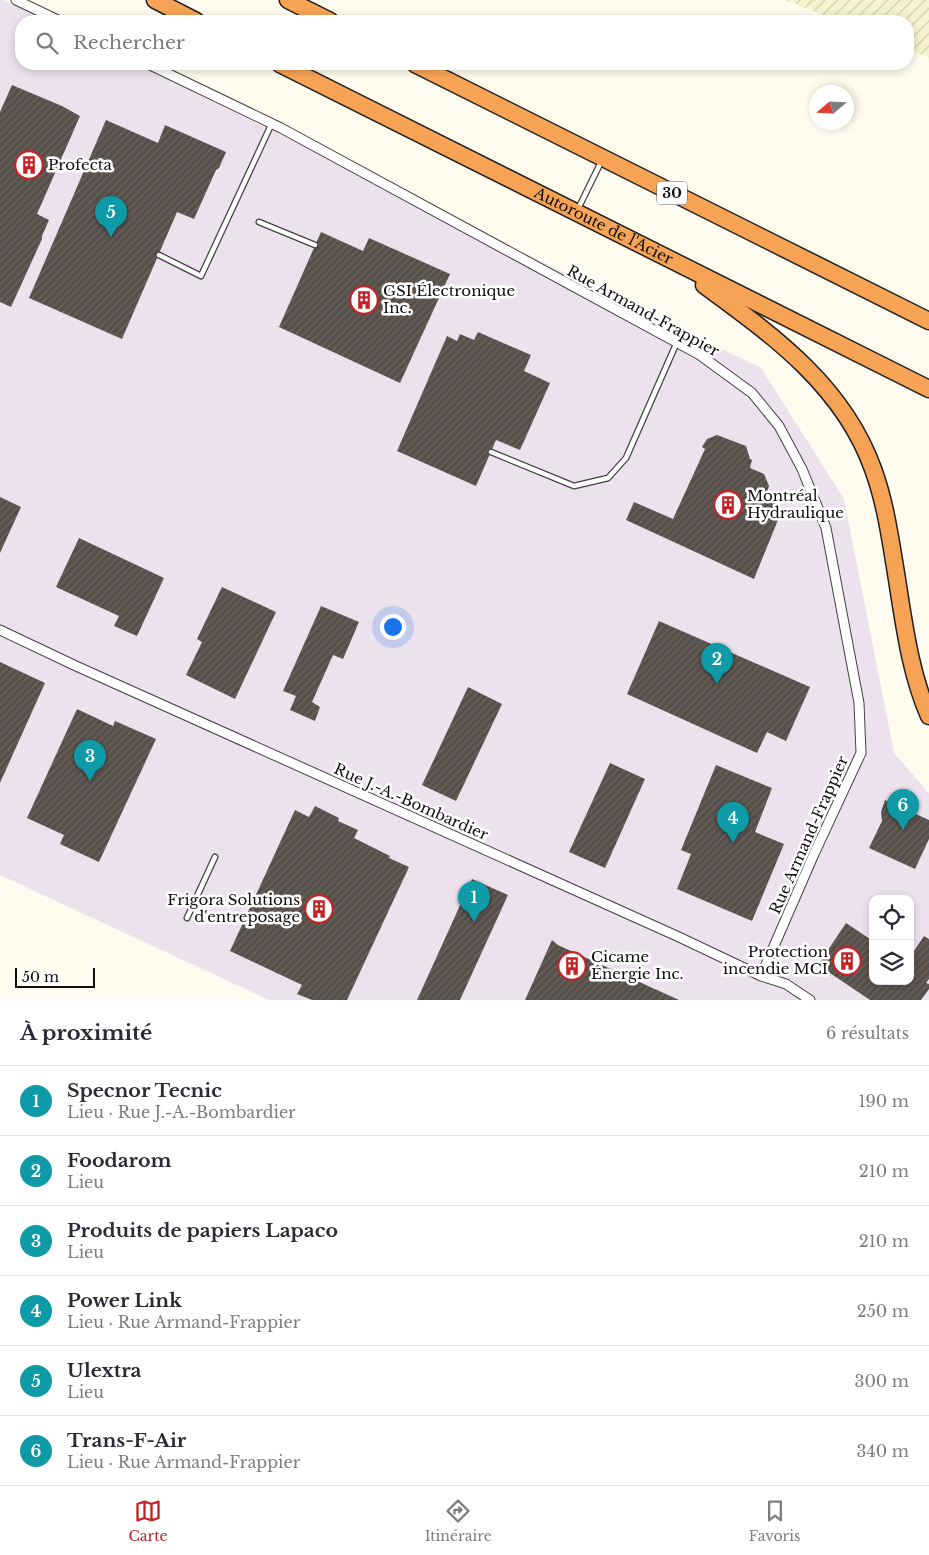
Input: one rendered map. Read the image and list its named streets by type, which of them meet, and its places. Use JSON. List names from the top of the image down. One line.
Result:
{"streets":{"highway":["30","Autoroute de l'Acier"],"street":["Rue Armand-Frappier","Rue J.-A.-Bombardier"]},"crossings":[["Rue Armand-Frappier","Rue J.-A.-Bombardier"]],"places":{"building":["Profecta","GSI Électronique Inc.","Montréal Hydraulique","Frigora Solutions d'entreposage","Protection incendie MCI","Cicame Énergie Inc."]},"scale_bar":"50 m","north":"left","page":{"search":"Rechercher","pins":["5","2","3","6","4","1"],"scale":"50 m","heading":["À proximité","6 résultats"],"list":[{"mark":"1","name":"Specnor Tecnic","note":"Lieu · Rue J.-A.-Bombardier","value":"190 m"},{"mark":"2","name":"Foodarom","note":"Lieu","value":"210 m"},{"mark":"3","name":"Produits de papiers Lapaco","note":"Lieu","value":"210 m"},{"mark":"4","name":"Power Link","note":"Lieu · Rue Armand-Frappier","value":"250 m"},{"mark":"5","name":"Ulextra","note":"Lieu","value":"300 m"},{"mark":"6","name":"Trans-F-Air","note":"Lieu · Rue Armand-Frappier","value":"340 m"}],"nav":["Carte","Itinéraire","Favoris"]}}
